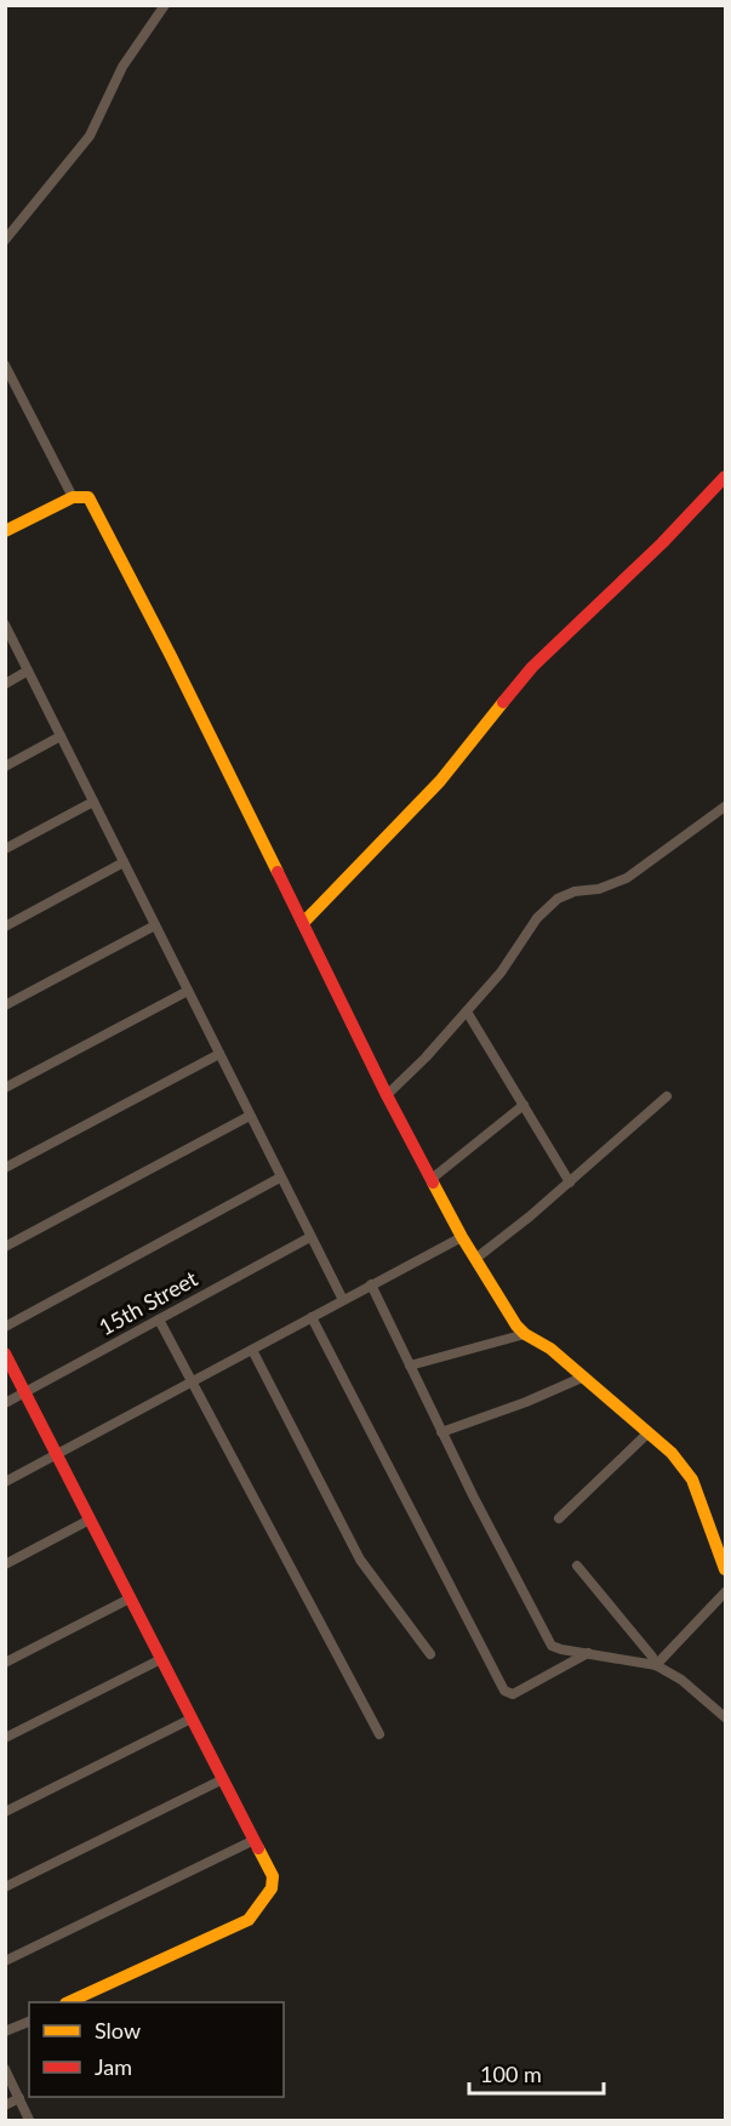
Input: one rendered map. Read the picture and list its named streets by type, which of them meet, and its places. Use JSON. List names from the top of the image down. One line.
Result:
{"streets":{"street":["15th Street"]},"legend":["Slow","Jam"],"scale_bar":"100 m"}
